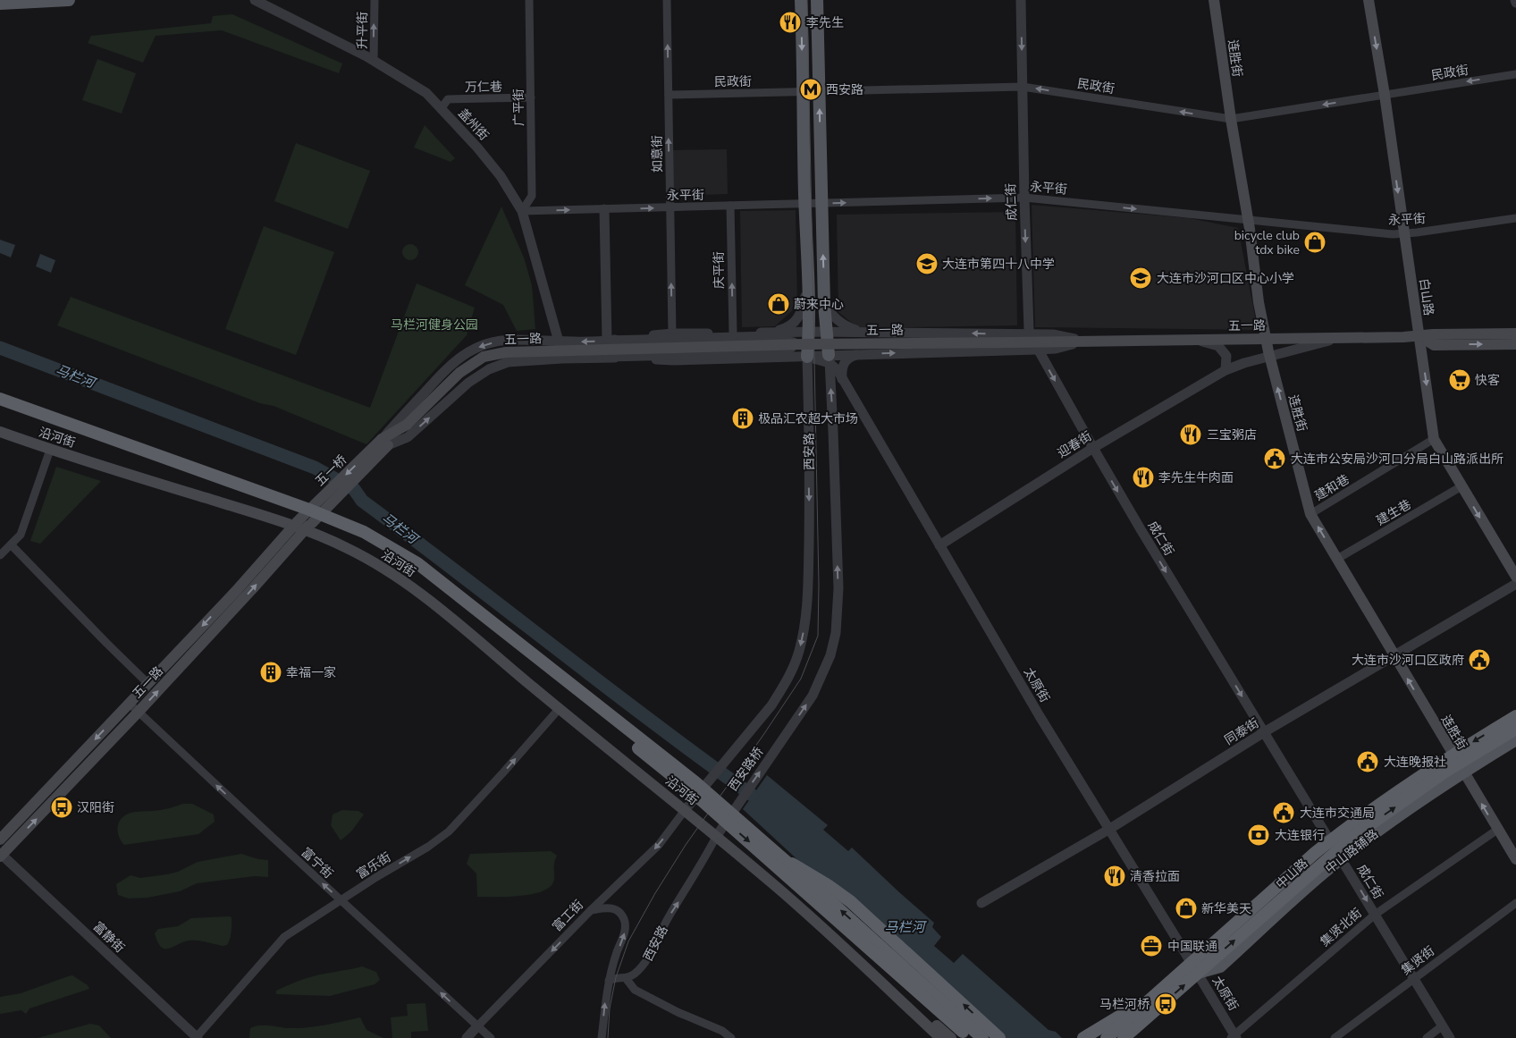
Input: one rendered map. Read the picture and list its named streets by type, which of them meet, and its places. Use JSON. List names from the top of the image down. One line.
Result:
{"streets":{"highway":["中山路"],"main road":["连胜街","白山路","五一路","沿河街","西安路","五一桥","中山路辅路"],"street":["升平街","民政街","万仁巷","广平街","盖州街","如意街","永平街","成仁街","庆平街","迎春街","建和巷","建生巷","太原街","同泰街","西安路桥","富宁街","富乐街","富工街","集贤北街","富静街","集贤街"]},"crossings":[["升平街","盖州街"],["连胜街","民政街"],["连胜街","永平街"],["连胜街","五一路"],["连胜街","迎春街"],["连胜街","建和巷"],["连胜街","建生巷"],["连胜街","同泰街"],["连胜街","中山路辅路"],["连胜街","中山路"],["连胜街","集贤北街"],["民政街","如意街"],["民政街","成仁街"],["民政街","白山路"],["民政街","西安路"],["万仁巷","广平街"],["万仁巷","盖州街"],["广平街","盖州街"],["广平街","永平街"],["盖州街","永平街"],["如意街","永平街"],["永平街","成仁街"],["永平街","庆平街"],["永平街","白山路"],["永平街","西安路"],["成仁街","五一路"],["成仁街","迎春街"],["成仁街","同泰街"],["成仁街","中山路辅路"],["成仁街","中山路"],["成仁街","集贤北街"],["成仁街","集贤街"],["白山路","五一路"],["白山路","建和巷"],["白山路","建生巷"],["五一路","沿河街"],["五一路","迎春街"],["五一路","五一桥"],["五一路","富宁街"],["五一路","富静街"],["沿河街","西安路"],["沿河街","五一桥"],["沿河街","西安路桥"],["沿河街","富乐街"],["沿河街","富工街"],["迎春街","太原街"],["西安路","太原街"],["西安路","西安路桥"],["太原街","同泰街"],["太原街","中山路辅路"],["太原街","中山路"],["太原街","集贤北街"],["西安路桥","富工街"],["中山路辅路","中山路"],["富宁街","富乐街"],["富宁街","富工街"],["富乐街","富静街"]],"one_way":["升平街","连胜街","民政街","永平街","成仁街","庆平街","白山路","中山路辅路","富宁街","富乐街","富工街"],"water":["马栏河"],"parks":["马栏河健身公园"],"places":{"restaurant":["李先生","三宝粥店","李先生牛肉面","清香拉面"],"metro station":["西安路"],"shop":["bicycle club tdx bike","蔚来中心","新华美天"],"school or university":["大连市第四十八中学","大连市沙河口区中心小学"],"supermarket":["快客"],"building":["极品汇农超大市场","幸福一家"],"public building":["大连市公安局沙河口分局白山路派出所","大连市沙河口区政府","大连晚报社","大连市交通局"],"bus stop":["汉阳街","马栏河桥"],"bank":["大连银行"],"office":["中国联通"]}}
